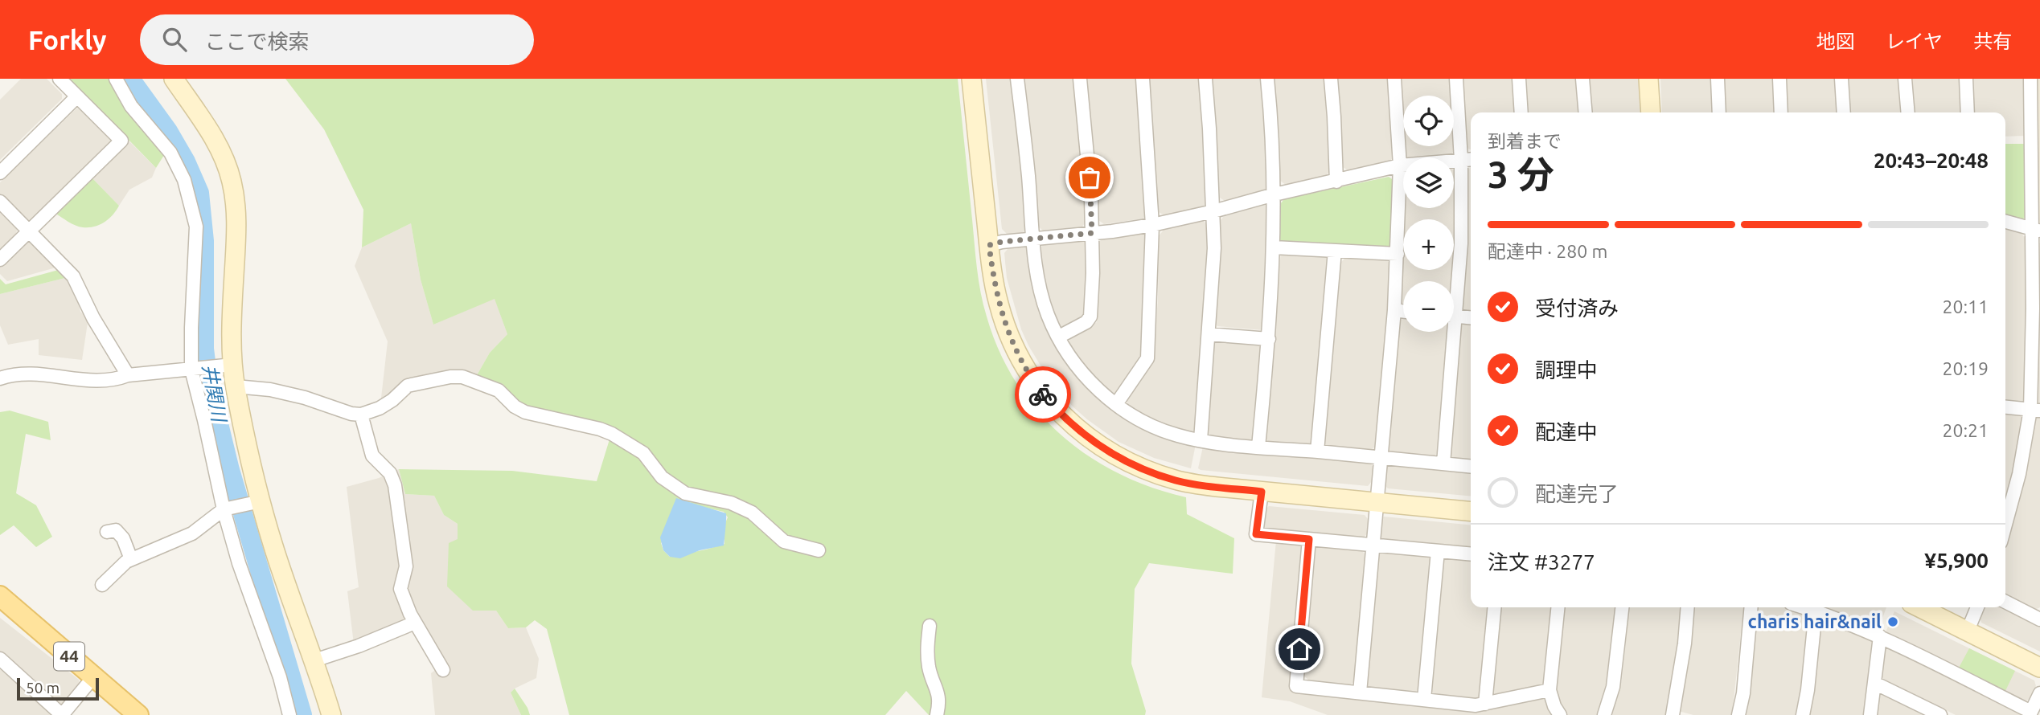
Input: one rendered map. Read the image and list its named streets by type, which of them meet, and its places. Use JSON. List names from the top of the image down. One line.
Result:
{"streets":{"main road":["44"]},"water":["井関川"],"places":["charis hair&nail"],"scale_bar":"50 m","page":{"header":"Forkly","search":"ここで検索","nav":["地図","レイヤ","共有"],"map_buttons":["+","−"],"heading":["3 分","到着まで","20:43–20:48"],"panel":["注文 #3277","¥5,900"],"bar":"配達中 · 280 m","list":[["受付済み","20:11"],["調理中","20:19"],["配達中","20:21"],"配達完了"],"scale":"50 m"}}
